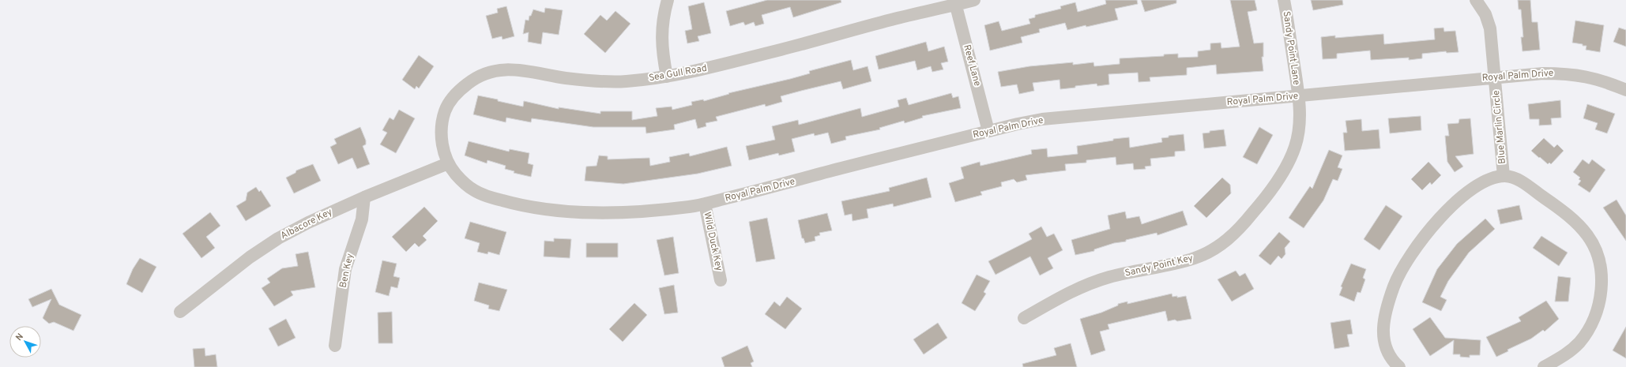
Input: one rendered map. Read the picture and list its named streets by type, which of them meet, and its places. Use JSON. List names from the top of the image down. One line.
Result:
{"streets":{"street":["Sandy Point Lane","Reef Lane","Sea Gull Road","Royal Palm Drive","Blue Marlin Circle","Albacore Key","Wild Duck Key","Sandy Point Key","Ben Key"]},"crossings":[["Sandy Point Lane","Royal Palm Drive"],["Sandy Point Lane","Sandy Point Key"],["Reef Lane","Sea Gull Road"],["Reef Lane","Royal Palm Drive"],["Sea Gull Road","Royal Palm Drive"],["Sea Gull Road","Albacore Key"],["Royal Palm Drive","Blue Marlin Circle"],["Royal Palm Drive","Albacore Key"],["Royal Palm Drive","Wild Duck Key"],["Royal Palm Drive","Sandy Point Key"],["Albacore Key","Ben Key"]],"north":"top left"}
